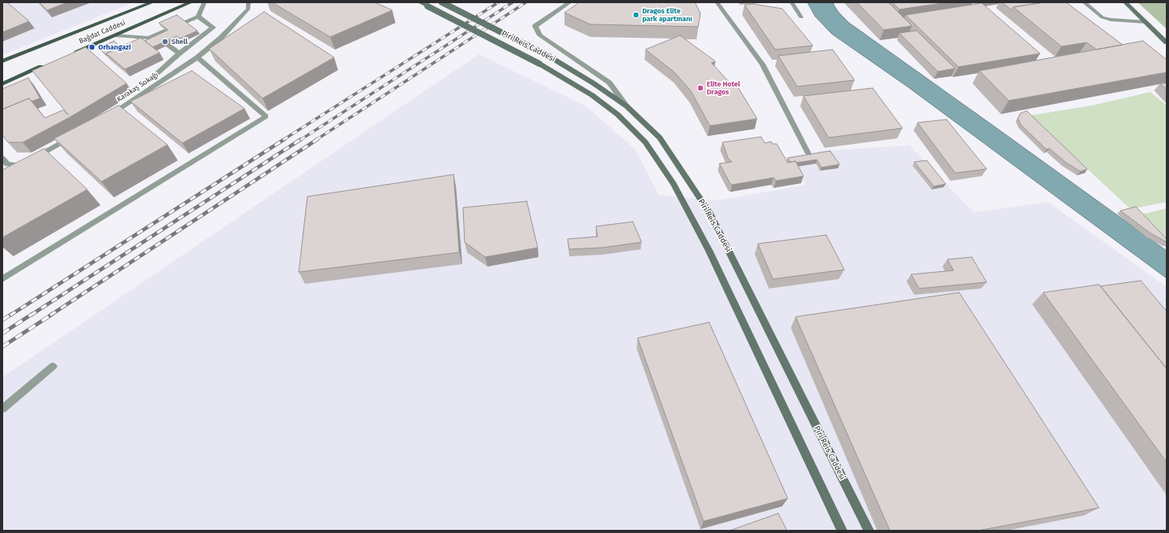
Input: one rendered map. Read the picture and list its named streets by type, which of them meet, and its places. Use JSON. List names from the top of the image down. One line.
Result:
{"streets":{"main road":["Bağdat Caddesi","Piri Reis Caddesi"],"street":["Karakaş Sokağı"]},"places":["Dragos Elite park apartmanı","Shell","Orhangazi","Elite Hotel Dragos"]}
